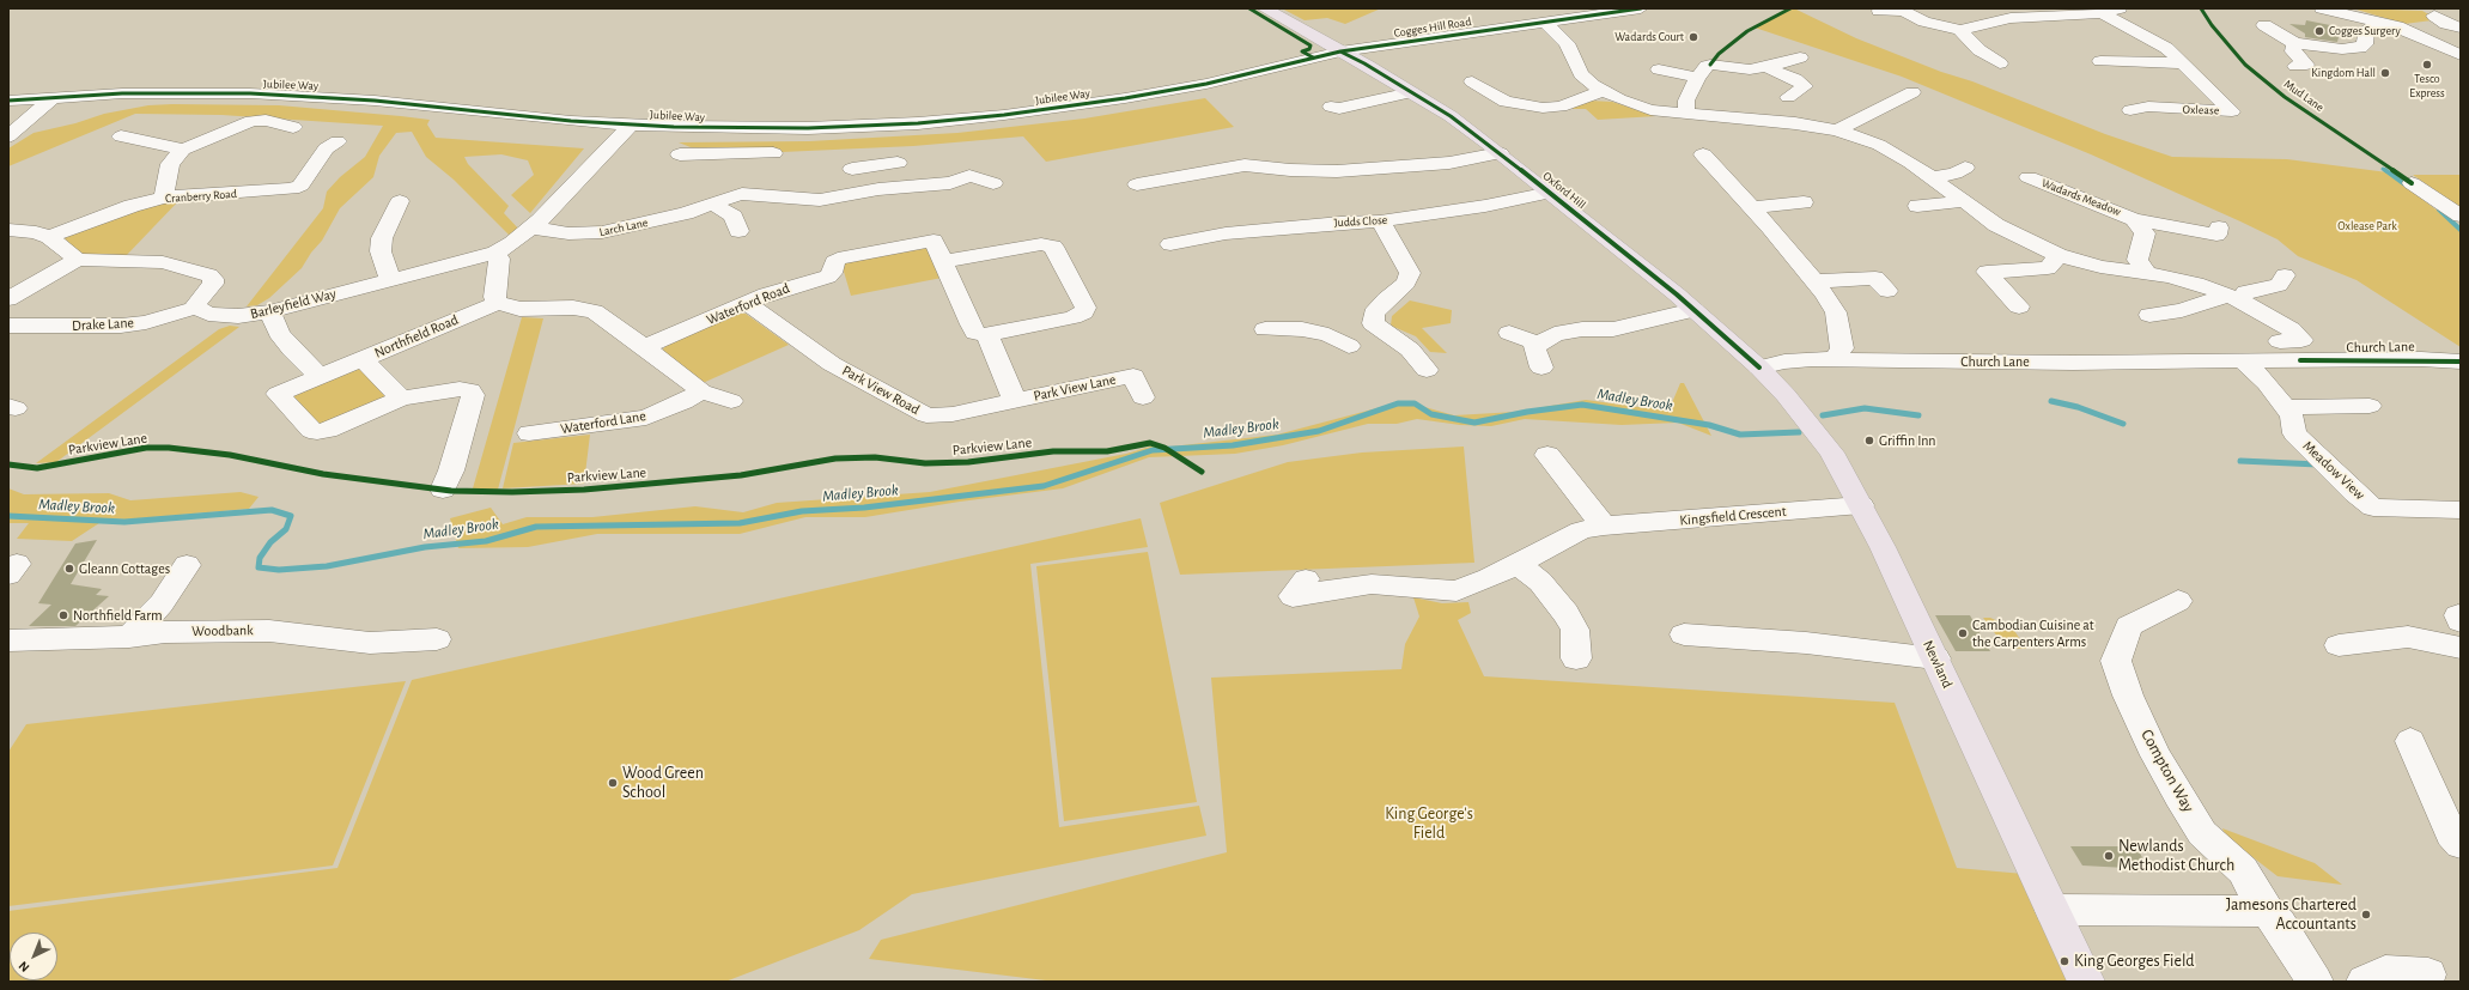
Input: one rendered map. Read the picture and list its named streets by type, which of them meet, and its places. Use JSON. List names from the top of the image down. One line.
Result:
{"streets":{"main road":["Oxford Hill","Newland"],"street":["Cogges Hill Road","Jubilee Way","Oxlease","Cranberry Road","Wadards Meadow","Judds Close","Larch Lane","Barleyfield Way","Waterford Road","Drake Lane","Northfield Road","Church Lane","Park View Lane","Park View Road","Waterford Lane","Meadow View","Kingsfield Crescent","Woodbank","Compton Way"],"cycle path":["Mud Lane","Parkview Lane"]},"crossings":[["Cogges Hill Road","Jubilee Way"],["Cogges Hill Road","Oxford Hill"],["Jubilee Way","Oxford Hill"],["Oxford Hill","Judds Close"],["Oxford Hill","Church Lane"],["Oxford Hill","Newland"],["Barleyfield Way","Drake Lane"],["Waterford Road","Park View Road"],["Church Lane","Meadow View"],["Church Lane","Newland"],["Park View Lane","Park View Road"],["Kingsfield Crescent","Newland"]],"water":["Madley Brook"],"parks":["Oxlease Park","King George's Field"],"places":["Cogges Surgery","Wadards Court","Tesco Express","Kingdom Hall","Griffin Inn","Gleann Cottages","Northfield Farm","Cambodian Cuisine at the Carpenters Arms","Wood Green School","Newlands Methodist Church","Jamesons Chartered Accountants","King Georges Field"],"north":"bottom left"}
